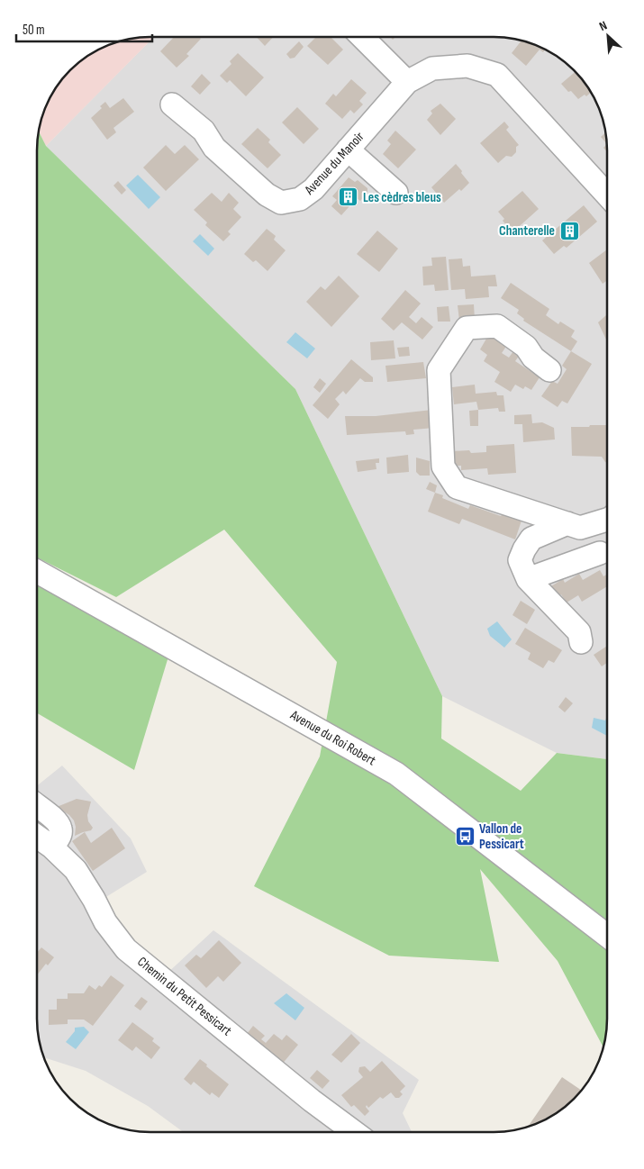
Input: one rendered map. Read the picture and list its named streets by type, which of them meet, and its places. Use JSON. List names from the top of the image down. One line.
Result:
{"streets":{"street":["Avenue du Manoir","Avenue du Roi Robert","Chemin du Petit Pessicart"]},"places":{"building":["Les cèdres bleus","Chanterelle"],"bus stop":["Vallon de Pessicart"]},"scale_bar":"50 m","north":"top left"}
